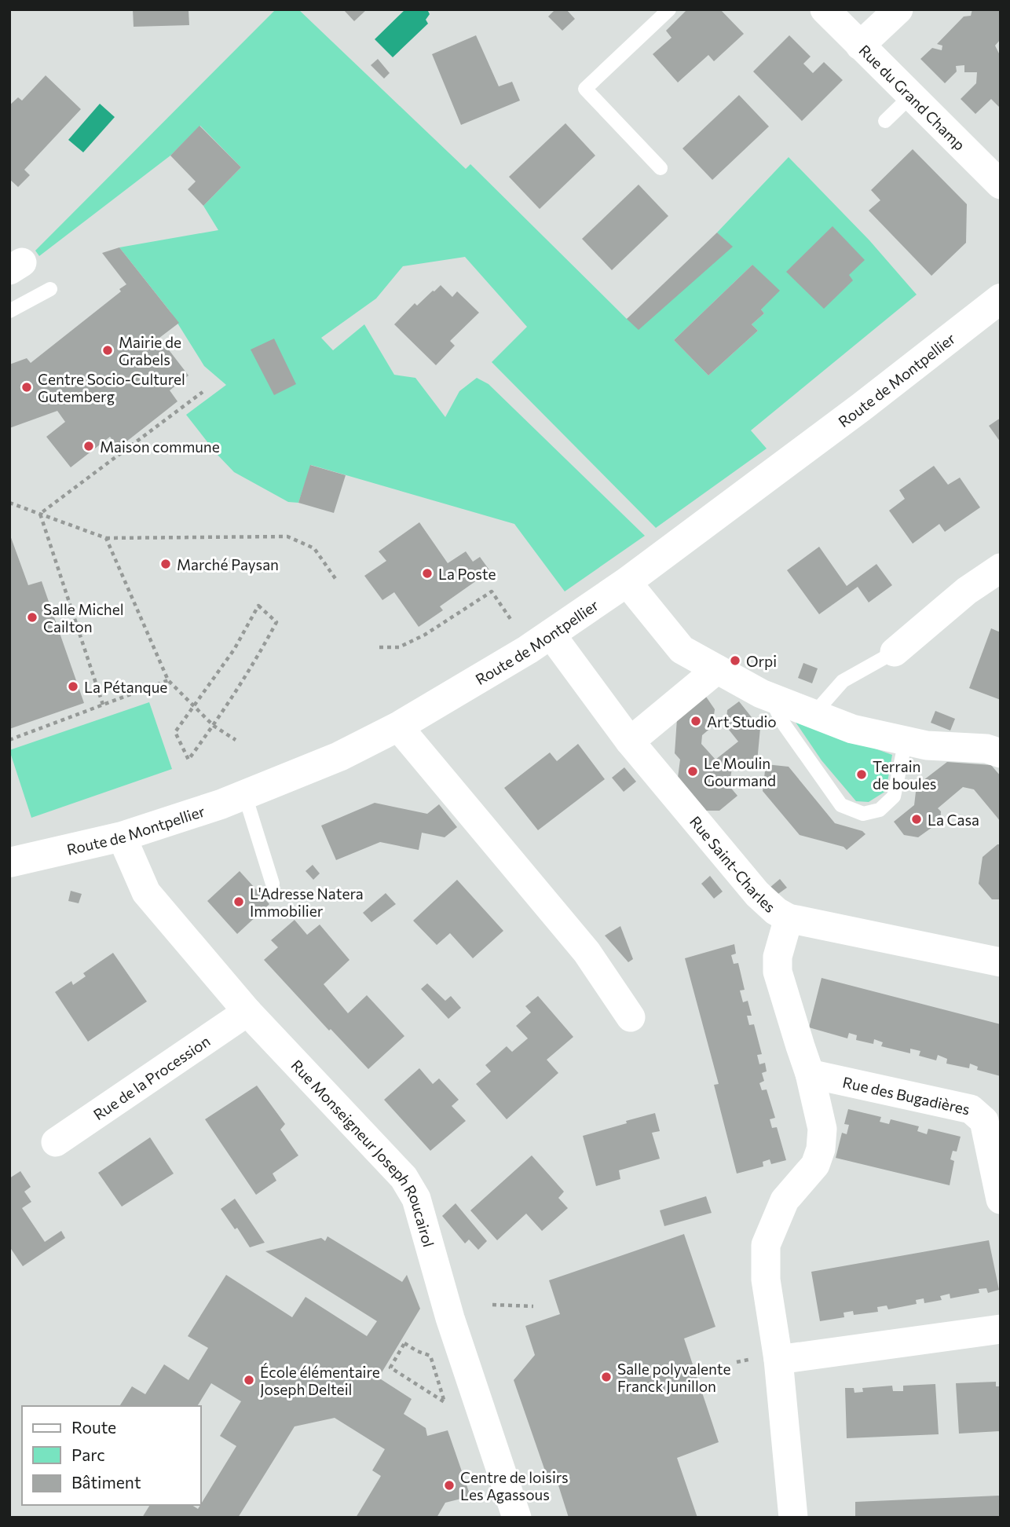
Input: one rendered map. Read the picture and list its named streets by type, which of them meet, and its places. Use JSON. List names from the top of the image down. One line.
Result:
{"streets":{"street":["Rue du Grand Champ","Route de Montpellier","Rue Saint-Charles","Rue de la Procession","Rue des Bugadières","Rue Monseigneur Joseph Roucairol"]},"crossings":[["Route de Montpellier","Rue Saint-Charles"],["Route de Montpellier","Rue Monseigneur Joseph Roucairol"],["Rue de la Procession","Rue Monseigneur Joseph Roucairol"]],"places":["Mairie de Grabels","Centre Socio-Culturel Gutemberg","Maison commune","Marché Paysan","La Poste","Salle Michel Cailton","Orpi","La Pétanque","Art Studio","Le Moulin Gourmand","Terrain de boules","La Casa","L'Adresse Natera Immobilier","Salle polyvalente Franck Junillon","École élémentaire Joseph Delteil","Centre de loisirs Les Agassous"],"legend":["Route","Parc","Bâtiment"]}
